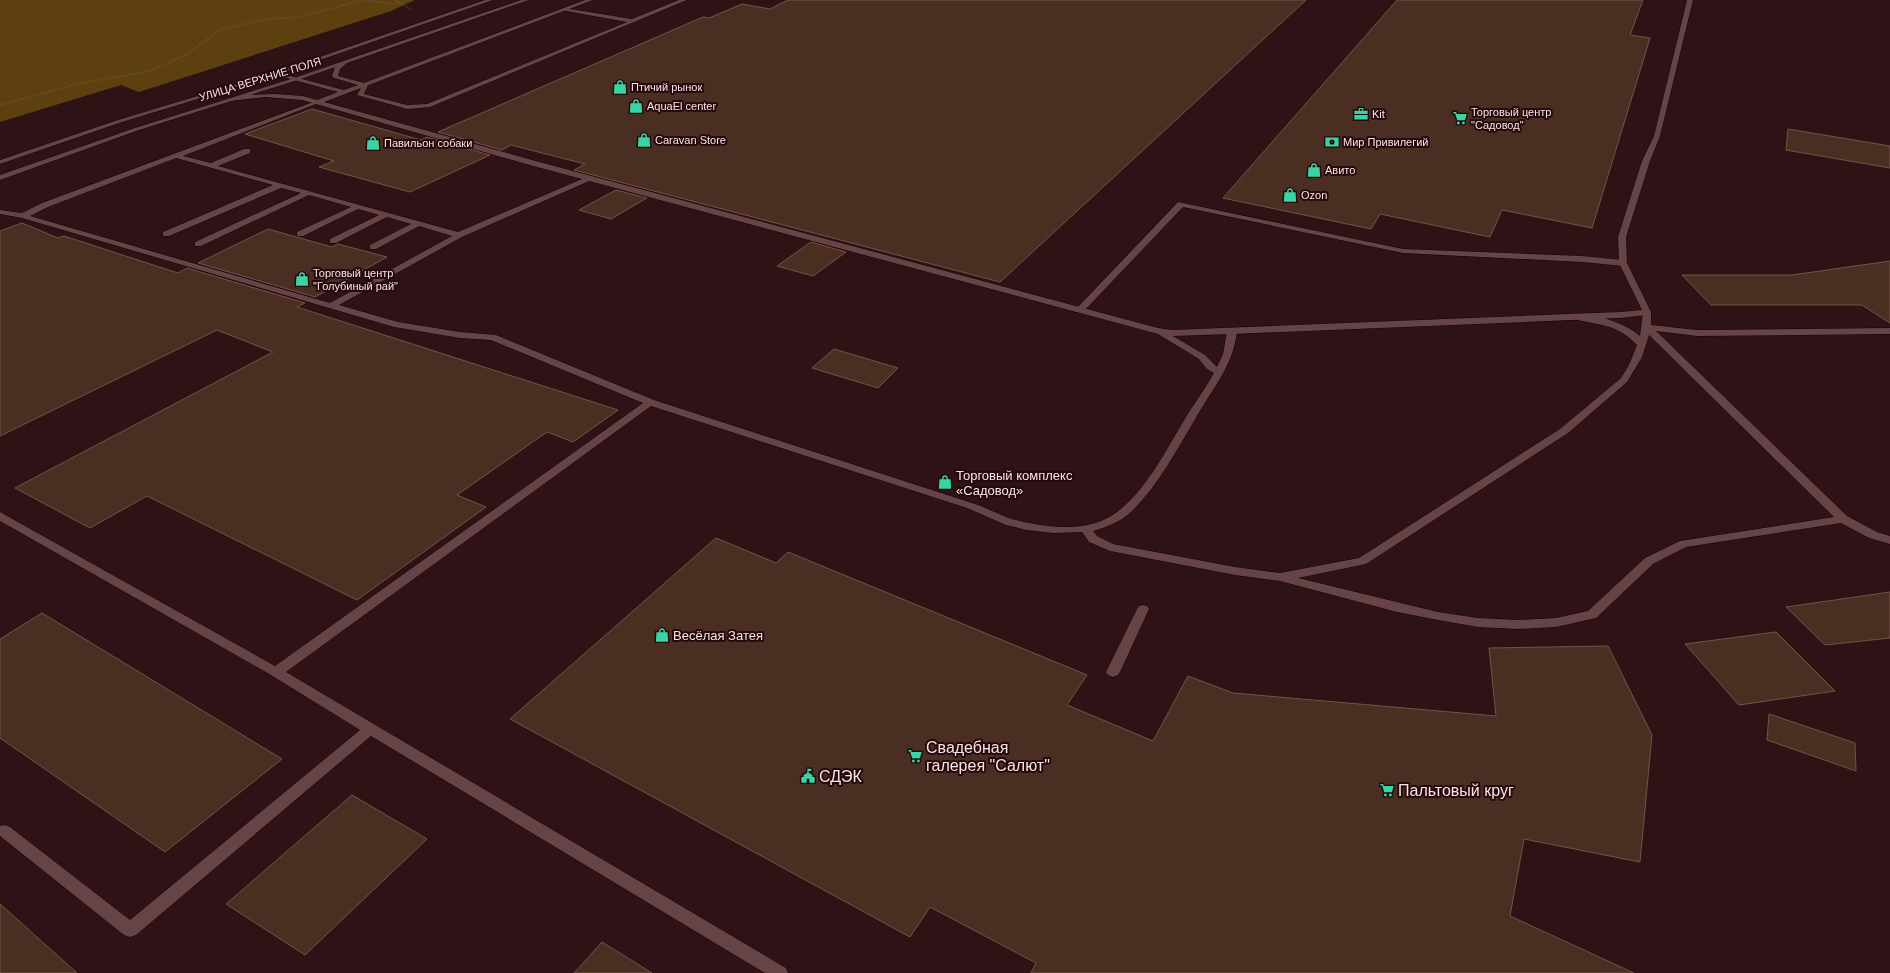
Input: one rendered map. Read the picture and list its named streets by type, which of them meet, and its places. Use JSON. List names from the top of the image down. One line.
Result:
{"streets":{"street":["УЛИЦА ВЕРХНИЕ ПОЛЯ"]},"places":{"shop":["Птичий рынок","AquaEl center","Caravan Store","Павильон собаки","Авито","Ozon","Торговый центр \"Голубиный рай\"","Торговый комплекс «Садовод»","Весёлая Затея"],"office":["Kit"],"supermarket":["Торговый центр \"Садовод\"","Свадебная галерея \"Салют\"","Пальтовый круг"],"bank":["Мир Привилегий"],"public building":["СДЭК"]}}
